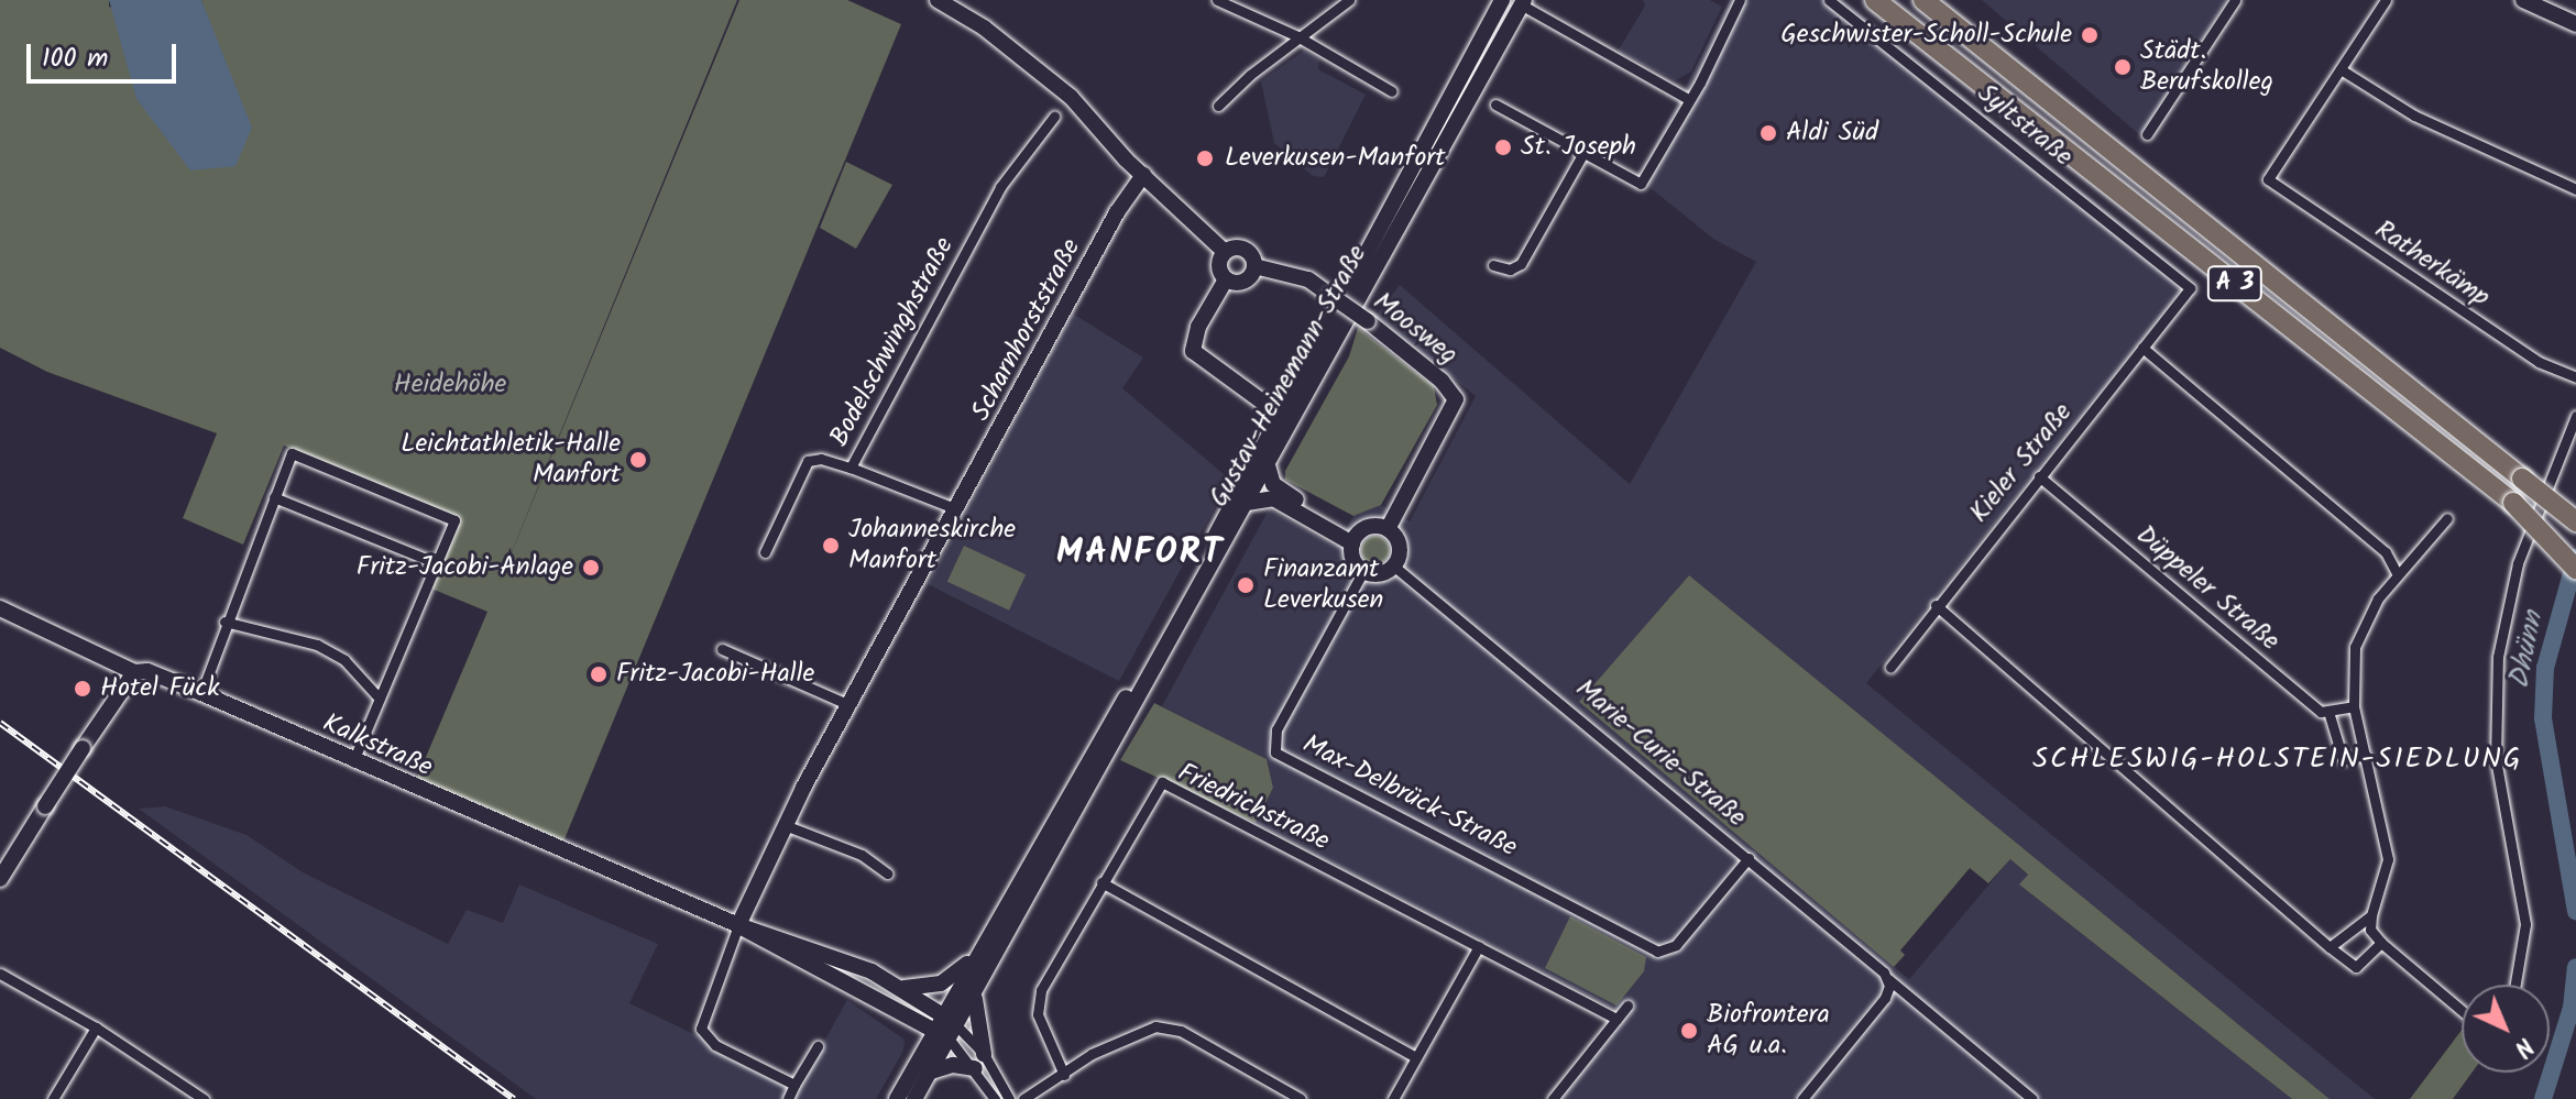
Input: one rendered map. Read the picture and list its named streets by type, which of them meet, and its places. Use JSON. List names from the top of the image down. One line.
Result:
{"streets":{"highway":["A 3"],"street":["Syltstraße","Ratherkämp","Moosweg","Scharnhorststraße","Bodelschwinghstraße","Gustav-Heinemann-Straße","Kieler Straße","Düppeler Straße","Kalkstraße","Marie-Curie-Straße","Max-Delbrück-Straße","Friedrichstraße"]},"crossings":[["Syltstraße","Kieler Straße"],["Moosweg","Marie-Curie-Straße"],["Moosweg","Max-Delbrück-Straße"],["Scharnhorststraße","Kalkstraße"],["Gustav-Heinemann-Straße","Kalkstraße"],["Kieler Straße","Düppeler Straße"],["Marie-Curie-Straße","Max-Delbrück-Straße"]],"districts":["MANFORT","SCHLESWIG-HOLSTEIN-SIEDLUNG"],"water":["Dhünn"],"parks":["Heidehöhe"],"places":["Geschwister-Scholl-Schule","Städt. Berufskolleg","Aldi Süd","St. Joseph","Leverkusen-Manfort","Leichtathletik-Halle Manfort","Johanneskirche Manfort","Fritz-Jacobi-Anlage","Finanzamt Leverkusen","Fritz-Jacobi-Halle","Hotel Fück","Biofrontera AG u.a."],"scale_bar":"100 m","north":"bottom right"}
